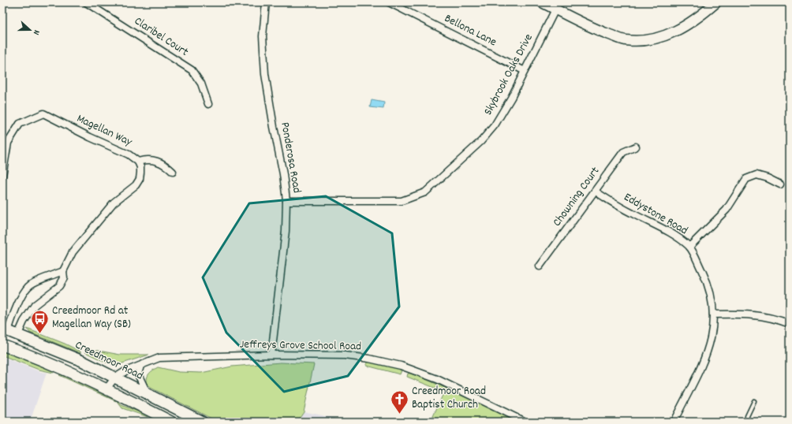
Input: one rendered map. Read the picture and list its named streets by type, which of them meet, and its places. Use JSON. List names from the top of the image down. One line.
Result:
{"streets":{"main road":["Creedmoor Road"],"street":["Bellona Lane","Claribel Court","Skybrook Oaks Drive","Magellan Way","Ponderosa Road","Chowning Court","Eddystone Road","Jeffreys Grove School Road"]},"crossings":[["Bellona Lane","Skybrook Oaks Drive"],["Skybrook Oaks Drive","Ponderosa Road"],["Magellan Way","Creedmoor Road"],["Ponderosa Road","Jeffreys Grove School Road"],["Chowning Court","Eddystone Road"],["Jeffreys Grove School Road","Creedmoor Road"]],"places":{"bus stop":["Creedmoor Rd at Magellan Way (SB)"],"church":["Creedmoor Road Baptist Church"]},"north":"right"}
